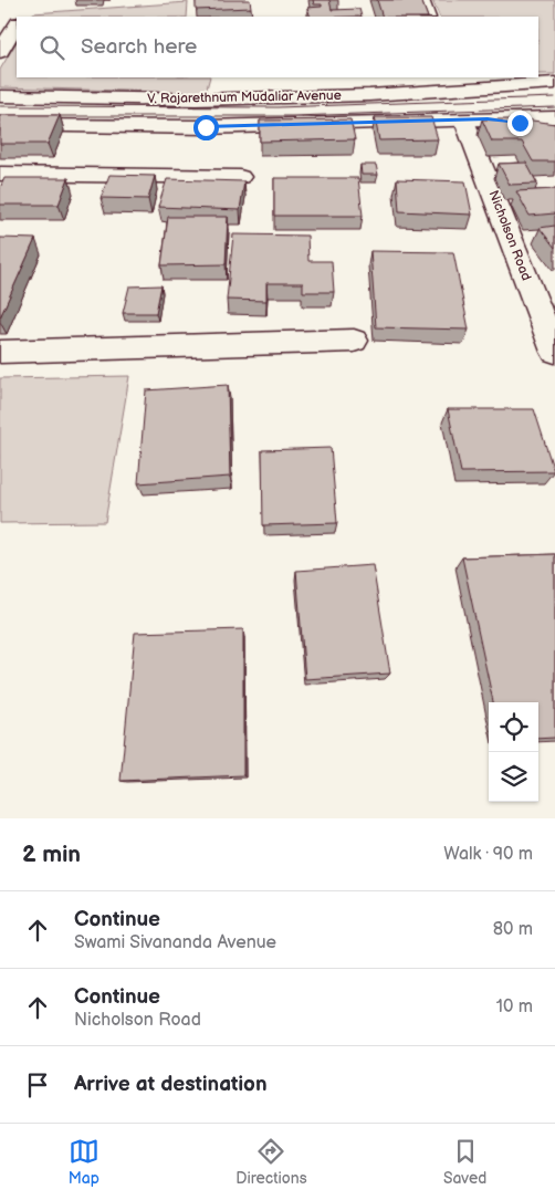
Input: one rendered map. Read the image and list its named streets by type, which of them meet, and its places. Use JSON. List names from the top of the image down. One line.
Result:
{"streets":{"street":["V. Rajarethnum Mudaliar Avenue","Nicholson Road"]},"page":{"search":"Search here","heading":["2 min","Walk · 90 m"],"list":[["Continue","Swami Sivananda Avenue","80 m"],["Continue","Nicholson Road","10 m"],"Arrive at destination"],"nav":["Map","Directions","Saved"]}}
